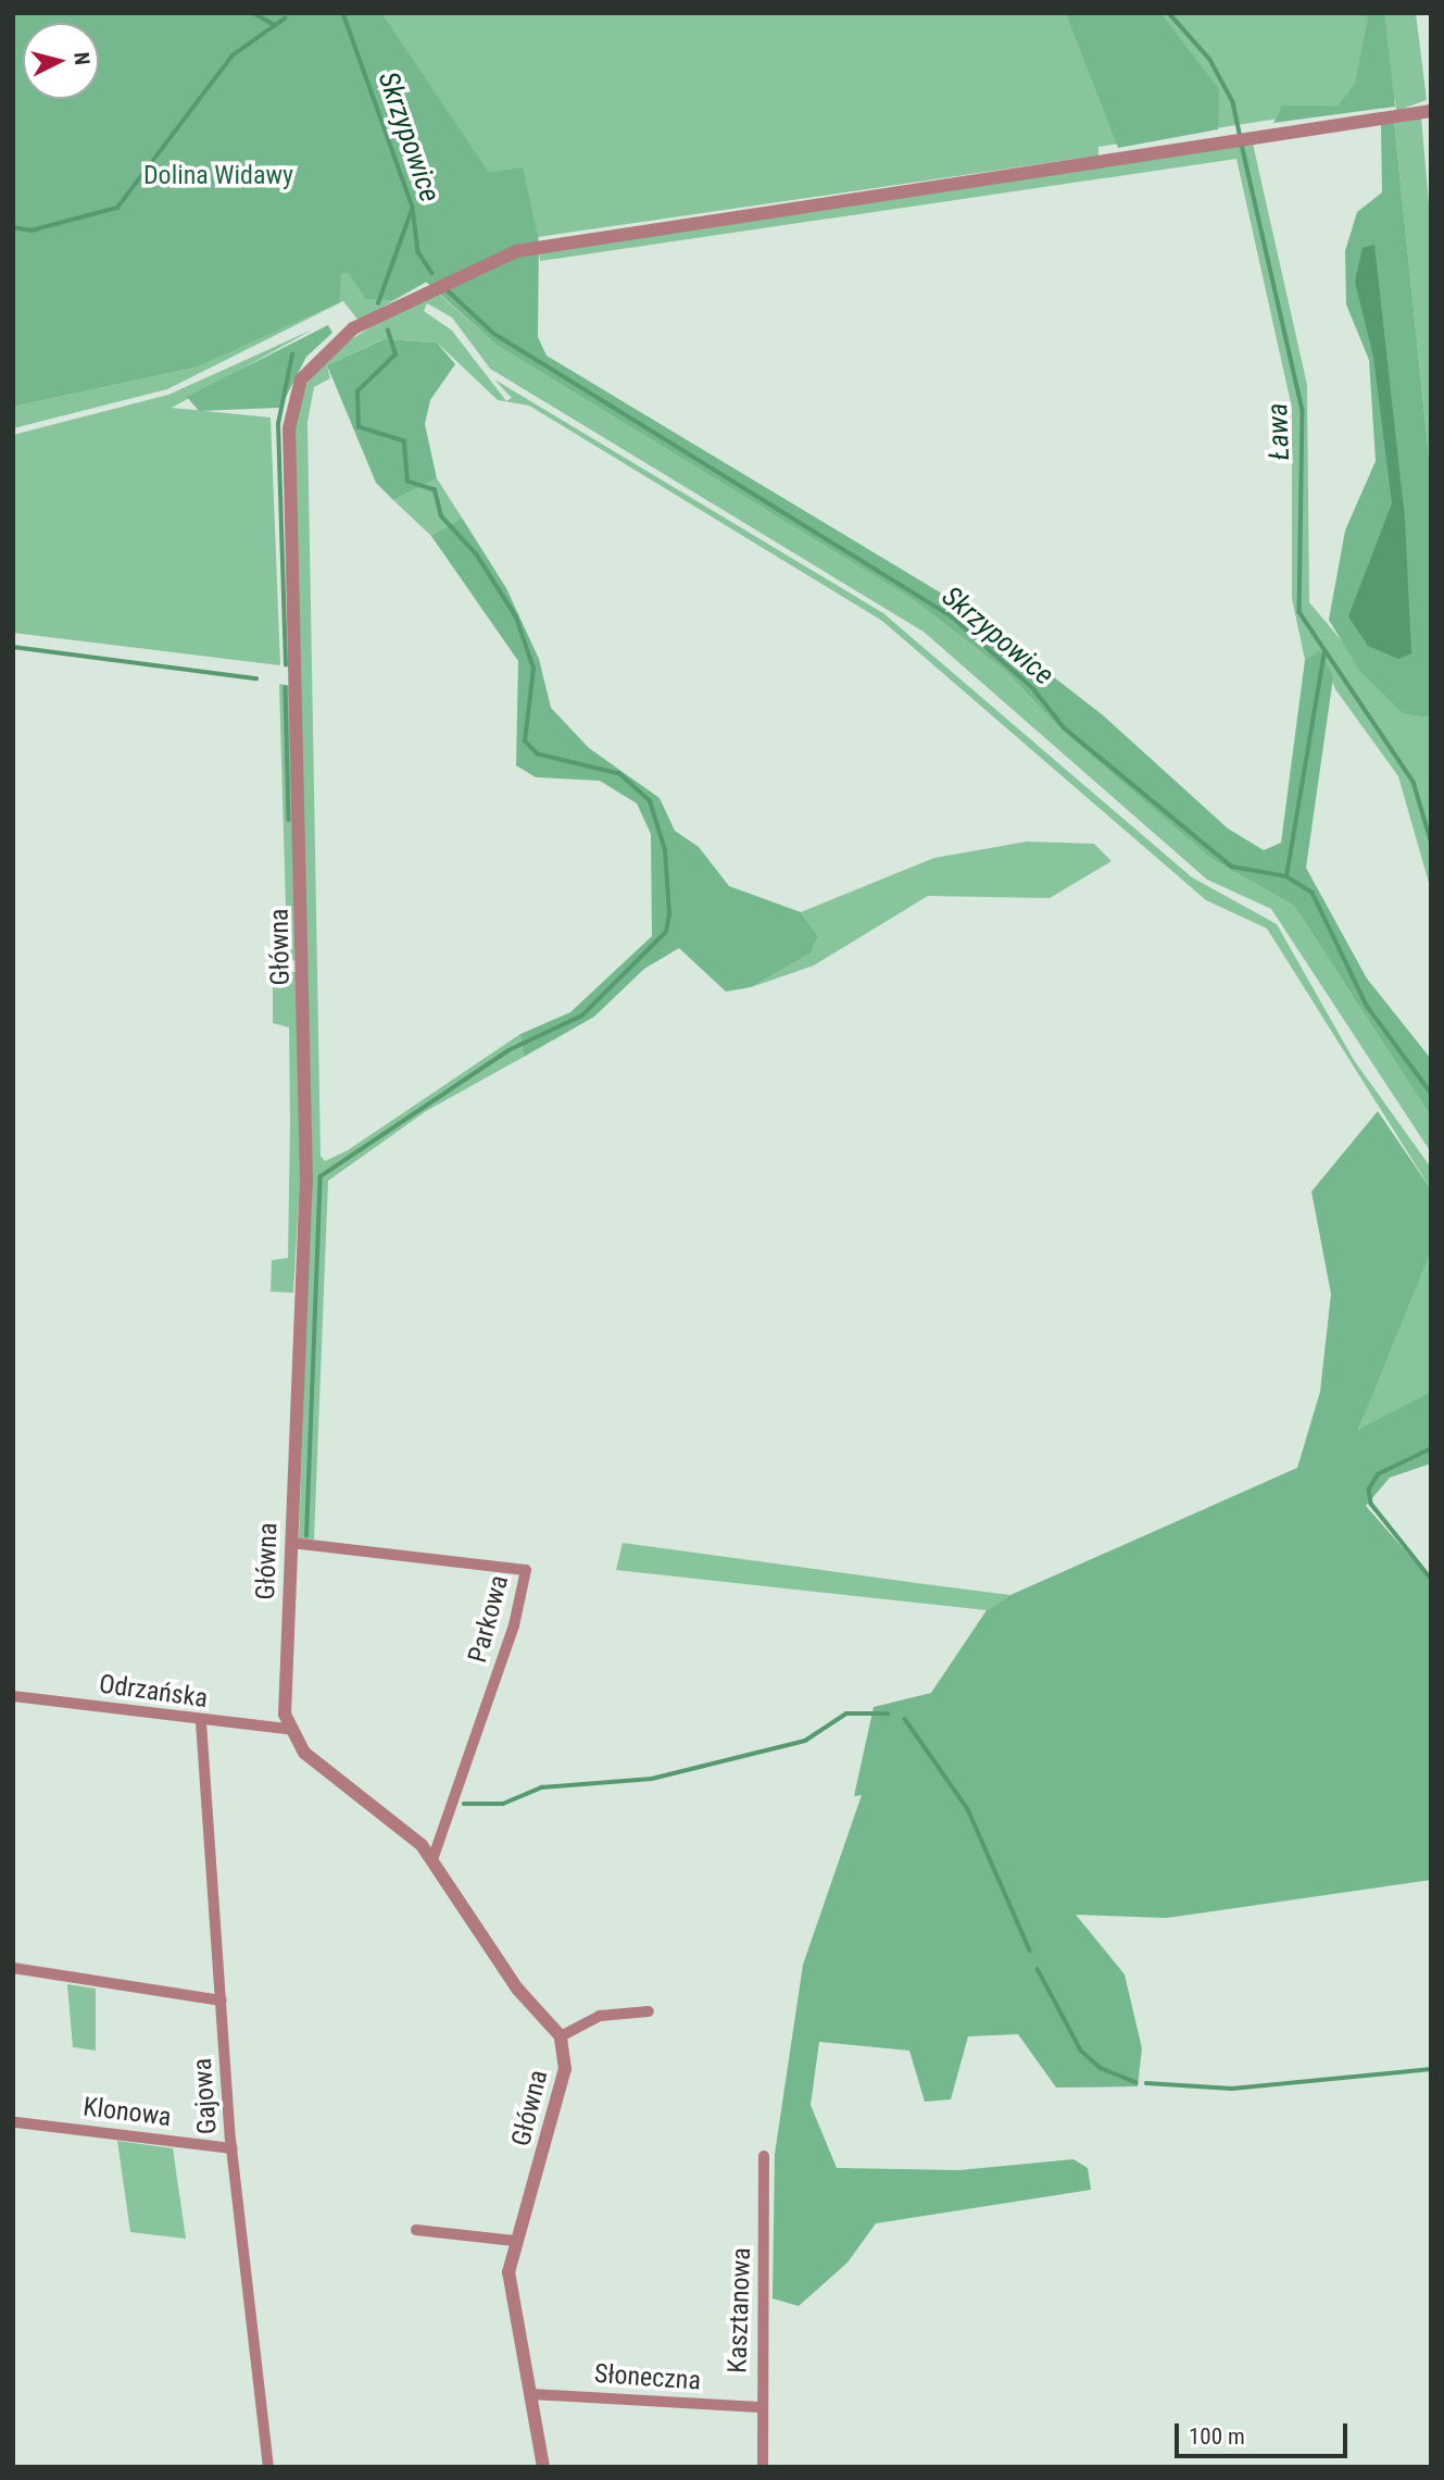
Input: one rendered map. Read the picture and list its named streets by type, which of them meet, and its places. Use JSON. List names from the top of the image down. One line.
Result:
{"streets":{"street":["Główna","Parkowa","Odrzańska","Gajowa","Klonowa","Kasztanowa","Słoneczna"]},"crossings":[["Główna","Parkowa"],["Główna","Odrzańska"],["Główna","Słoneczna"],["Odrzańska","Gajowa"],["Gajowa","Klonowa"],["Kasztanowa","Słoneczna"]],"water":["Skrzypowice","Ława"],"parks":["Dolina Widawy"],"scale_bar":"100 m","north":"right"}
